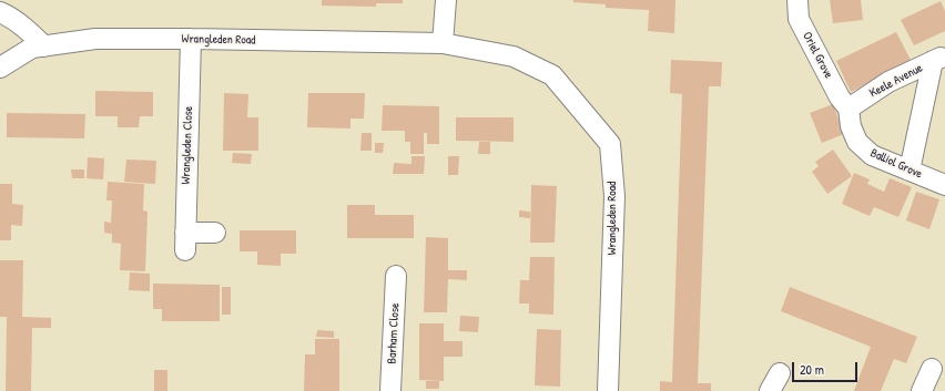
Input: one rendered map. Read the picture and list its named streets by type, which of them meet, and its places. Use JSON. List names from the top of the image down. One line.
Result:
{"streets":{"street":["Wrangleden Road","Oriel Grove","Keele Avenue","Wrangleden Close","Balliol Grove","Barham Close"]},"crossings":[["Wrangleden Road","Wrangleden Close"],["Oriel Grove","Keele Avenue"],["Oriel Grove","Balliol Grove"],["Keele Avenue","Balliol Grove"]],"scale_bar":"20 m"}
